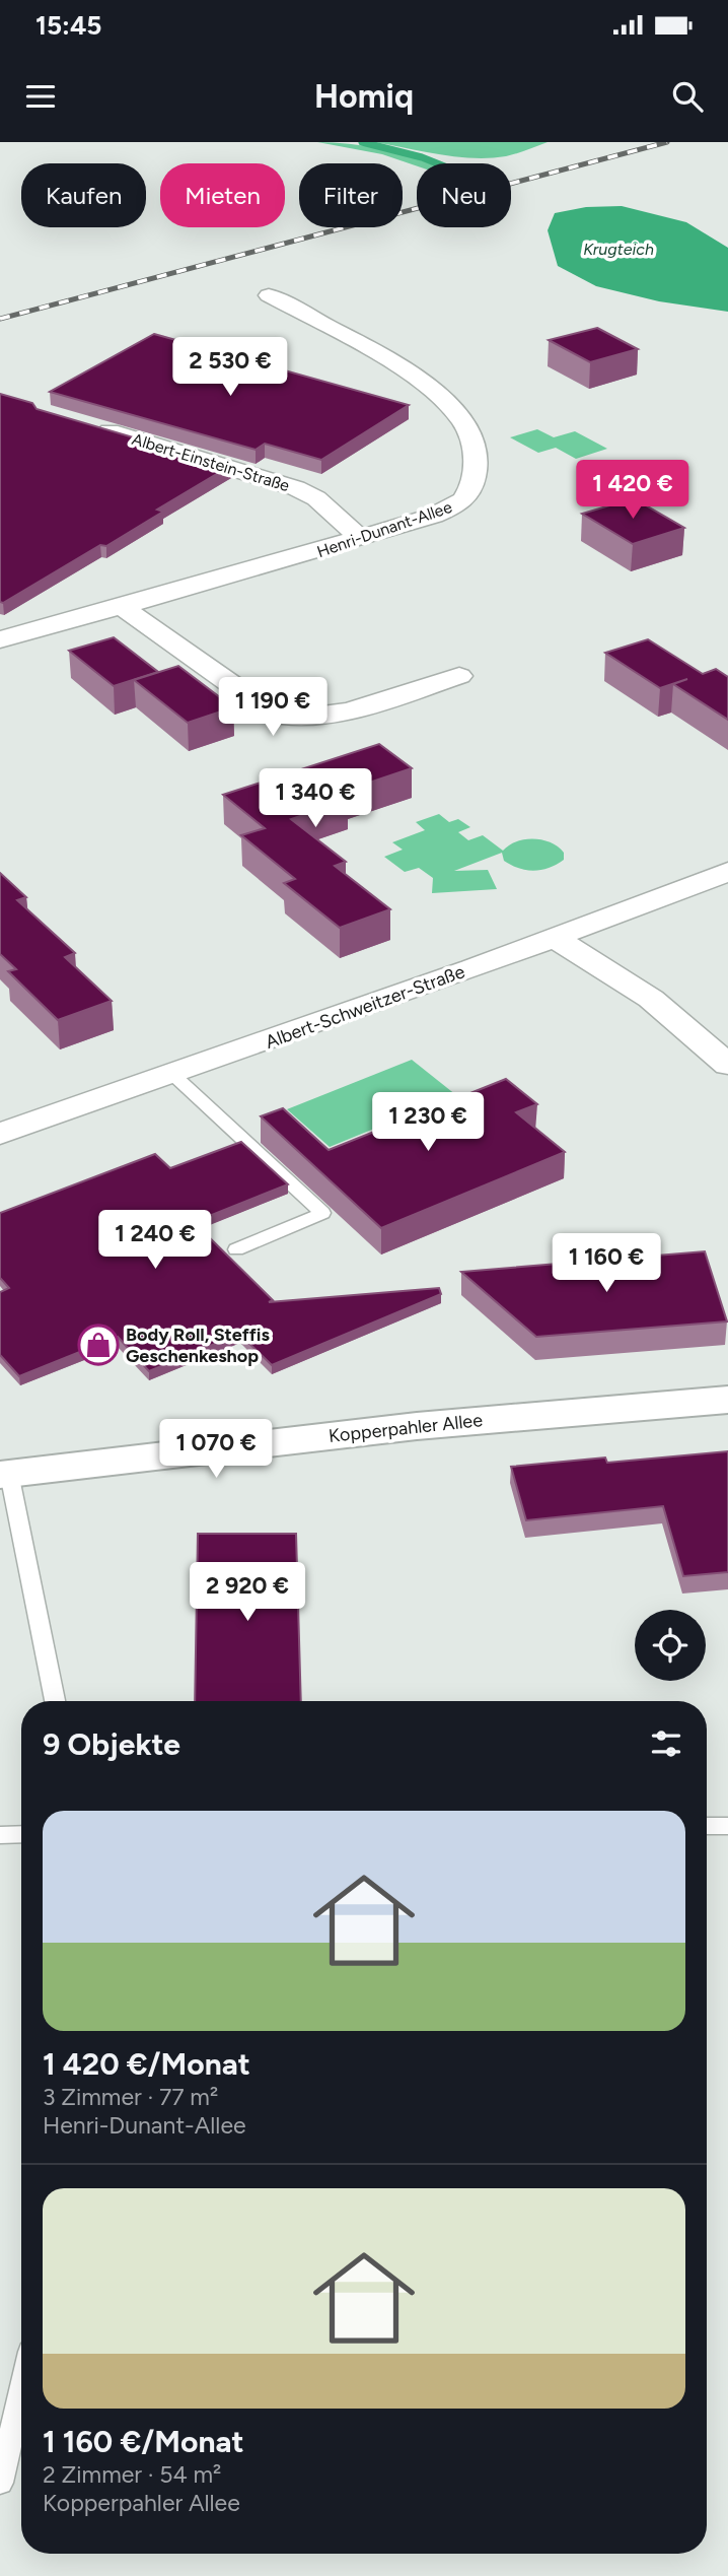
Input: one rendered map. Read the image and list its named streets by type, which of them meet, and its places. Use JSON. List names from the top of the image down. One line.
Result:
{"streets":{"street":["Albert-Einstein-Straße","Henri-Dunant-Allee","Albert-Schweitzer-Straße","Kopperpahler Allee"]},"crossings":[["Albert-Einstein-Straße","Henri-Dunant-Allee"]],"water":["Krugteich"],"places":{"shop":["Body Roll, Steffis Geschenkeshop"]},"page":{"status":"15:45","header":"Homiq","chip":["Kaufen","Mieten","Filter","Neu"],"price":["2 530 €","1 420 €","1 190 €","1 340 €","1 230 €","1 240 €","1 160 €","1 070 €","2 920 €"],"heading":"9 Objekte","list":[{"name":"1 420 €/Monat","note":"3 Zimmer · 77 m² · Henri-Dunant-Allee"},{"name":"1 160 €/Monat","note":"2 Zimmer · 54 m² · Kopperpahler Allee"}]}}
